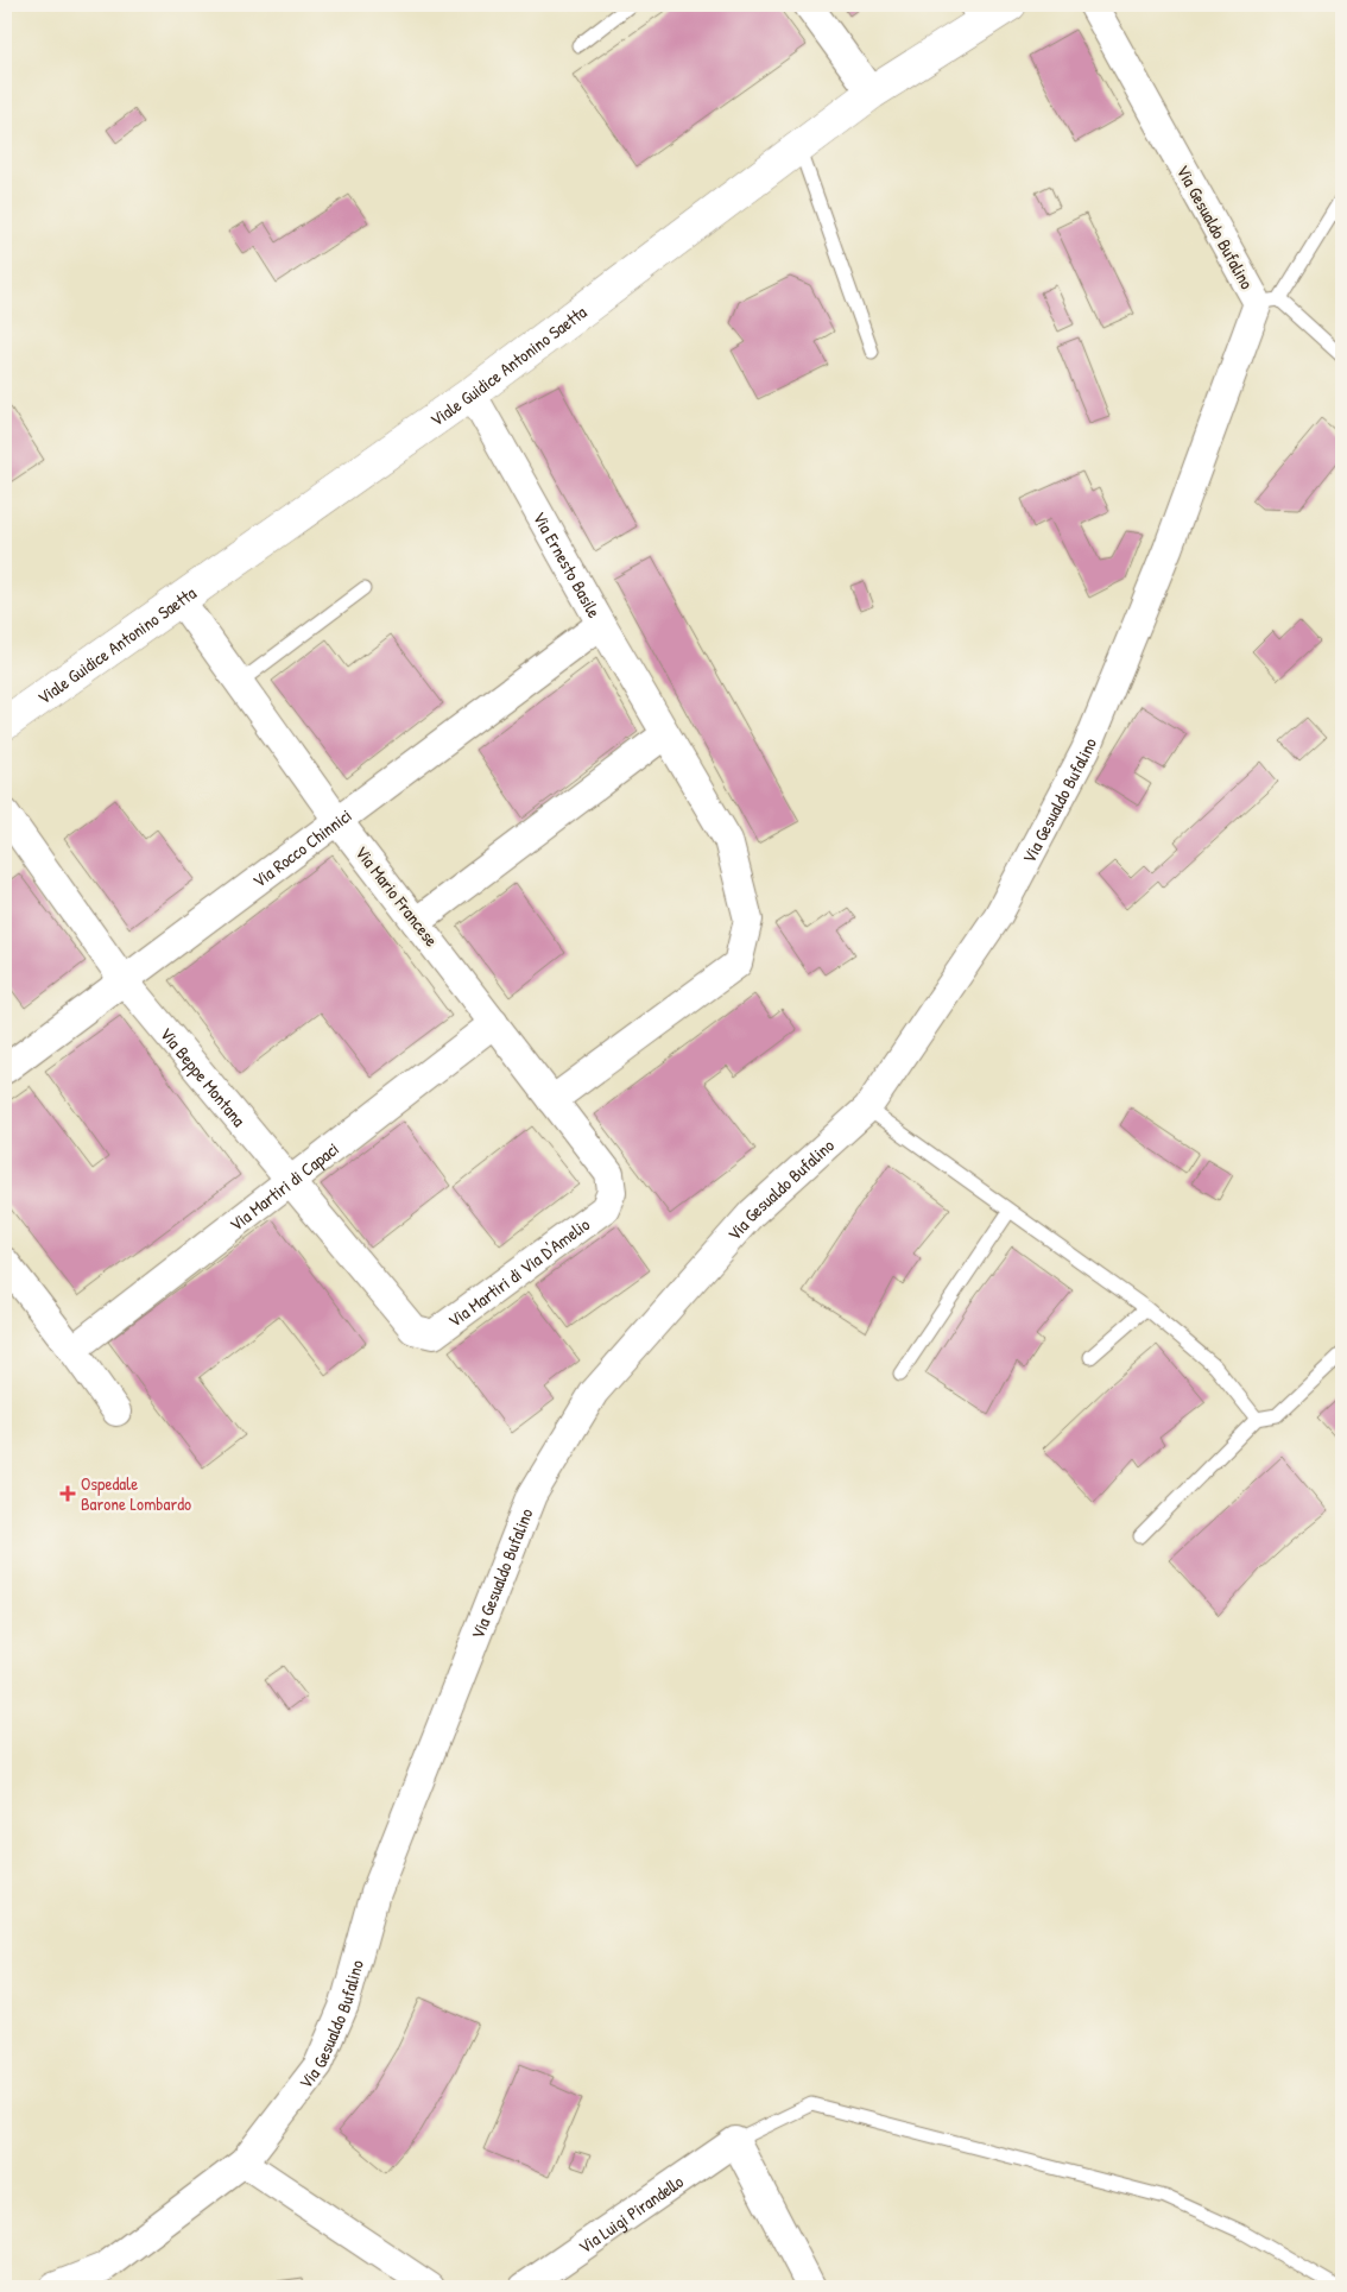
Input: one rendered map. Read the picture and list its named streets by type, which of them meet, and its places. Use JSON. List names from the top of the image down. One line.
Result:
{"streets":{"main road":["Viale Guidice Antonino Saetta"],"street":["Via Gesualdo Bufalino","Via Ernesto Basile","Via Rocco Chinnici","Via Mario Francese","Via Beppe Montana","Via Martiri di Capaci","Via Martiri di Via D'Amelio","Via Luigi Pirandello"]},"crossings":[["Viale Guidice Antonino Saetta","Via Ernesto Basile"],["Viale Guidice Antonino Saetta","Via Mario Francese"],["Via Ernesto Basile","Via Rocco Chinnici"],["Via Ernesto Basile","Via Mario Francese"],["Via Rocco Chinnici","Via Mario Francese"],["Via Rocco Chinnici","Via Beppe Montana"],["Via Mario Francese","Via Martiri di Capaci"],["Via Mario Francese","Via Martiri di Via D'Amelio"],["Via Beppe Montana","Via Martiri di Capaci"],["Via Beppe Montana","Via Martiri di Via D'Amelio"]],"places":{"health":["Ospedale Barone Lombardo"]}}
